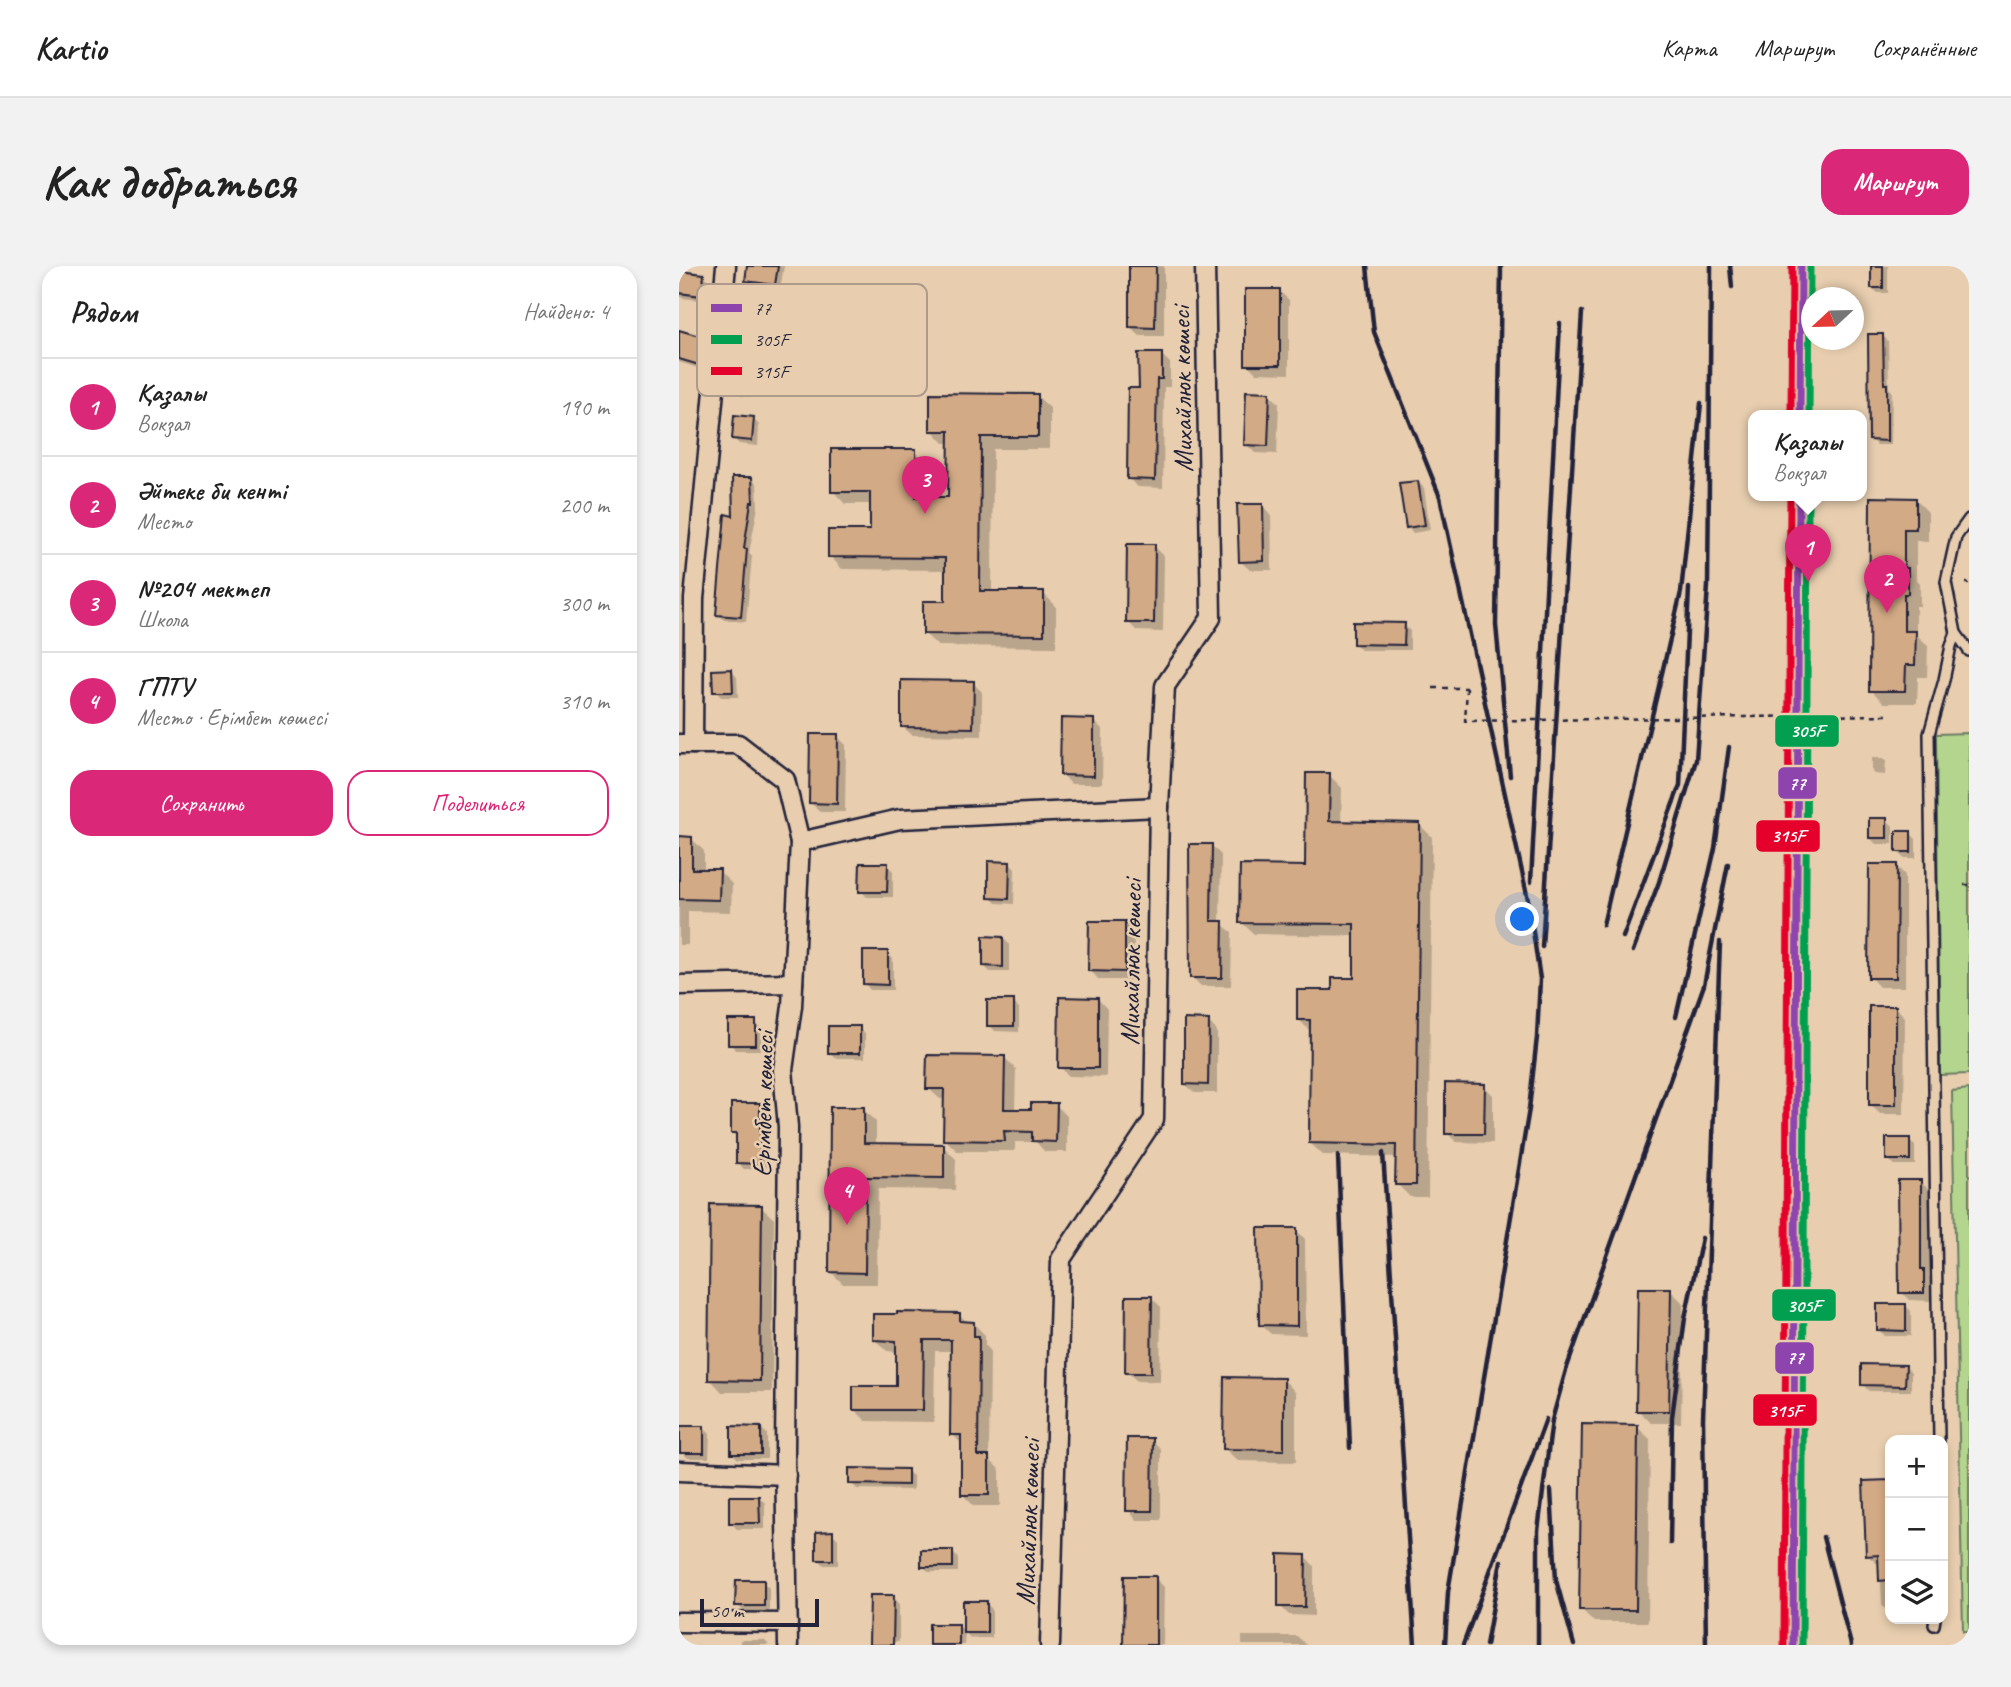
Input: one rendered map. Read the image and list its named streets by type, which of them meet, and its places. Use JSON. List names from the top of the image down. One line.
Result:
{"streets":{"street":["Михайлюк көшесі","Ерімбет көшесі"]},"lines":["transit line 77","transit line 305F","transit line 315F"],"legend":["77","305F","315F"],"scale_bar":"50 m","north":"left","page":{"header":"Kartio","nav":["Карта","Маршрут","Сохранённые"],"buttons":["Маршрут",["Сохранить","Поделиться"]],"title":"Как добраться","heading":["Рядом","Найдено: 4"],"list":[{"mark":"1","name":"Қазалы","note":"Вокзал","value":"190 m"},{"mark":"2","name":"Әйтеке би кенті","note":"Место","value":"200 m"},{"mark":"3","name":"№204 мектеп","note":"Школа","value":"300 m"},{"mark":"4","name":"ГПТУ","note":"Место · Ерімбет көшесі","value":"310 m"}],"popup":["Қазалы","Вокзал"],"pins":["3","1","2","4"],"map_buttons":["+","−"],"scale":"50 m"}}
